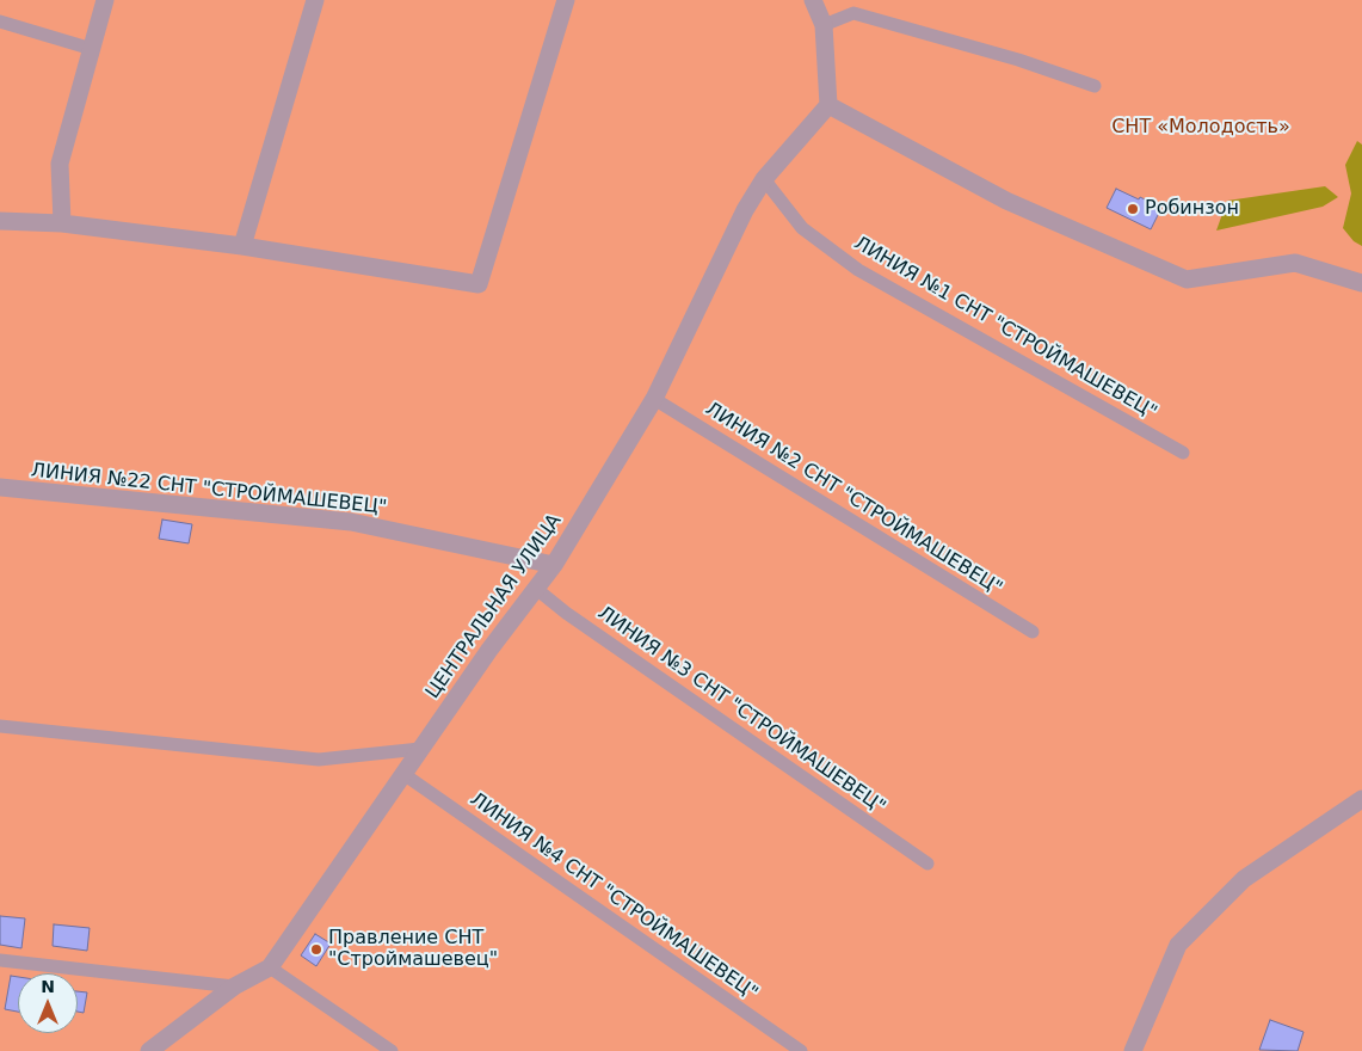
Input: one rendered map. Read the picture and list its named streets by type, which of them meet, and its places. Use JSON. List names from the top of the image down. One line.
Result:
{"streets":{"street":["ЛИНИЯ №22 СНТ \"СТРОЙМАШЕВЕЦ\"","ЦЕНТРАЛЬНАЯ УЛИЦА"],"lane":["ЛИНИЯ №1 СНТ \"СТРОЙМАШЕВЕЦ\"","ЛИНИЯ №2 СНТ \"СТРОЙМАШЕВЕЦ\"","ЛИНИЯ №3 СНТ \"СТРОЙМАШЕВЕЦ\"","ЛИНИЯ №4 СНТ \"СТРОЙМАШЕВЕЦ\""]},"crossings":[["ЛИНИЯ №1 СНТ \"СТРОЙМАШЕВЕЦ\"","ЦЕНТРАЛЬНАЯ УЛИЦА"],["ЛИНИЯ №22 СНТ \"СТРОЙМАШЕВЕЦ\"","ЦЕНТРАЛЬНАЯ УЛИЦА"],["ЛИНИЯ №2 СНТ \"СТРОЙМАШЕВЕЦ\"","ЦЕНТРАЛЬНАЯ УЛИЦА"],["ЦЕНТРАЛЬНАЯ УЛИЦА","ЛИНИЯ №3 СНТ \"СТРОЙМАШЕВЕЦ\""],["ЦЕНТРАЛЬНАЯ УЛИЦА","ЛИНИЯ №4 СНТ \"СТРОЙМАШЕВЕЦ\""]],"parks":["СНТ «Молодость»"],"places":["Робинзон","Правление СНТ \"Строймашевец\""],"north":"top"}
